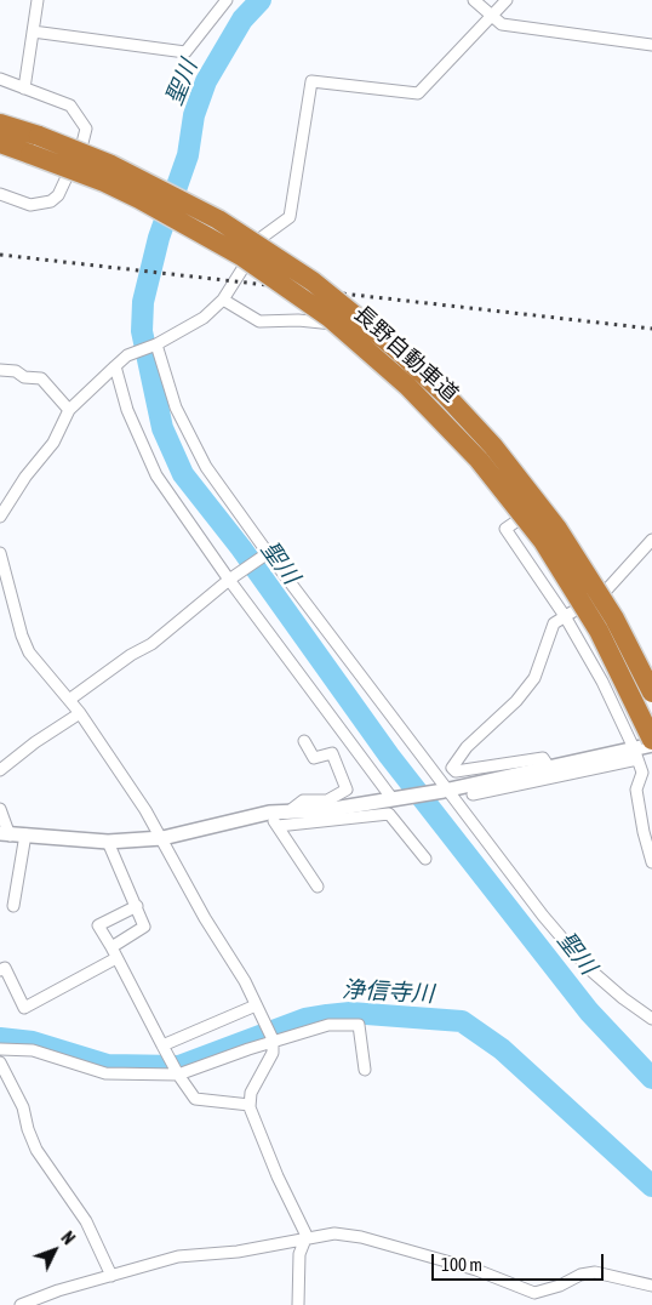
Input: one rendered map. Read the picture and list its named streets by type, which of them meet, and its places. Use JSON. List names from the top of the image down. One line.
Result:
{"streets":{"highway":["長野自動車道"]},"water":["聖川","浄信寺川"],"scale_bar":"100 m","north":"top right"}
